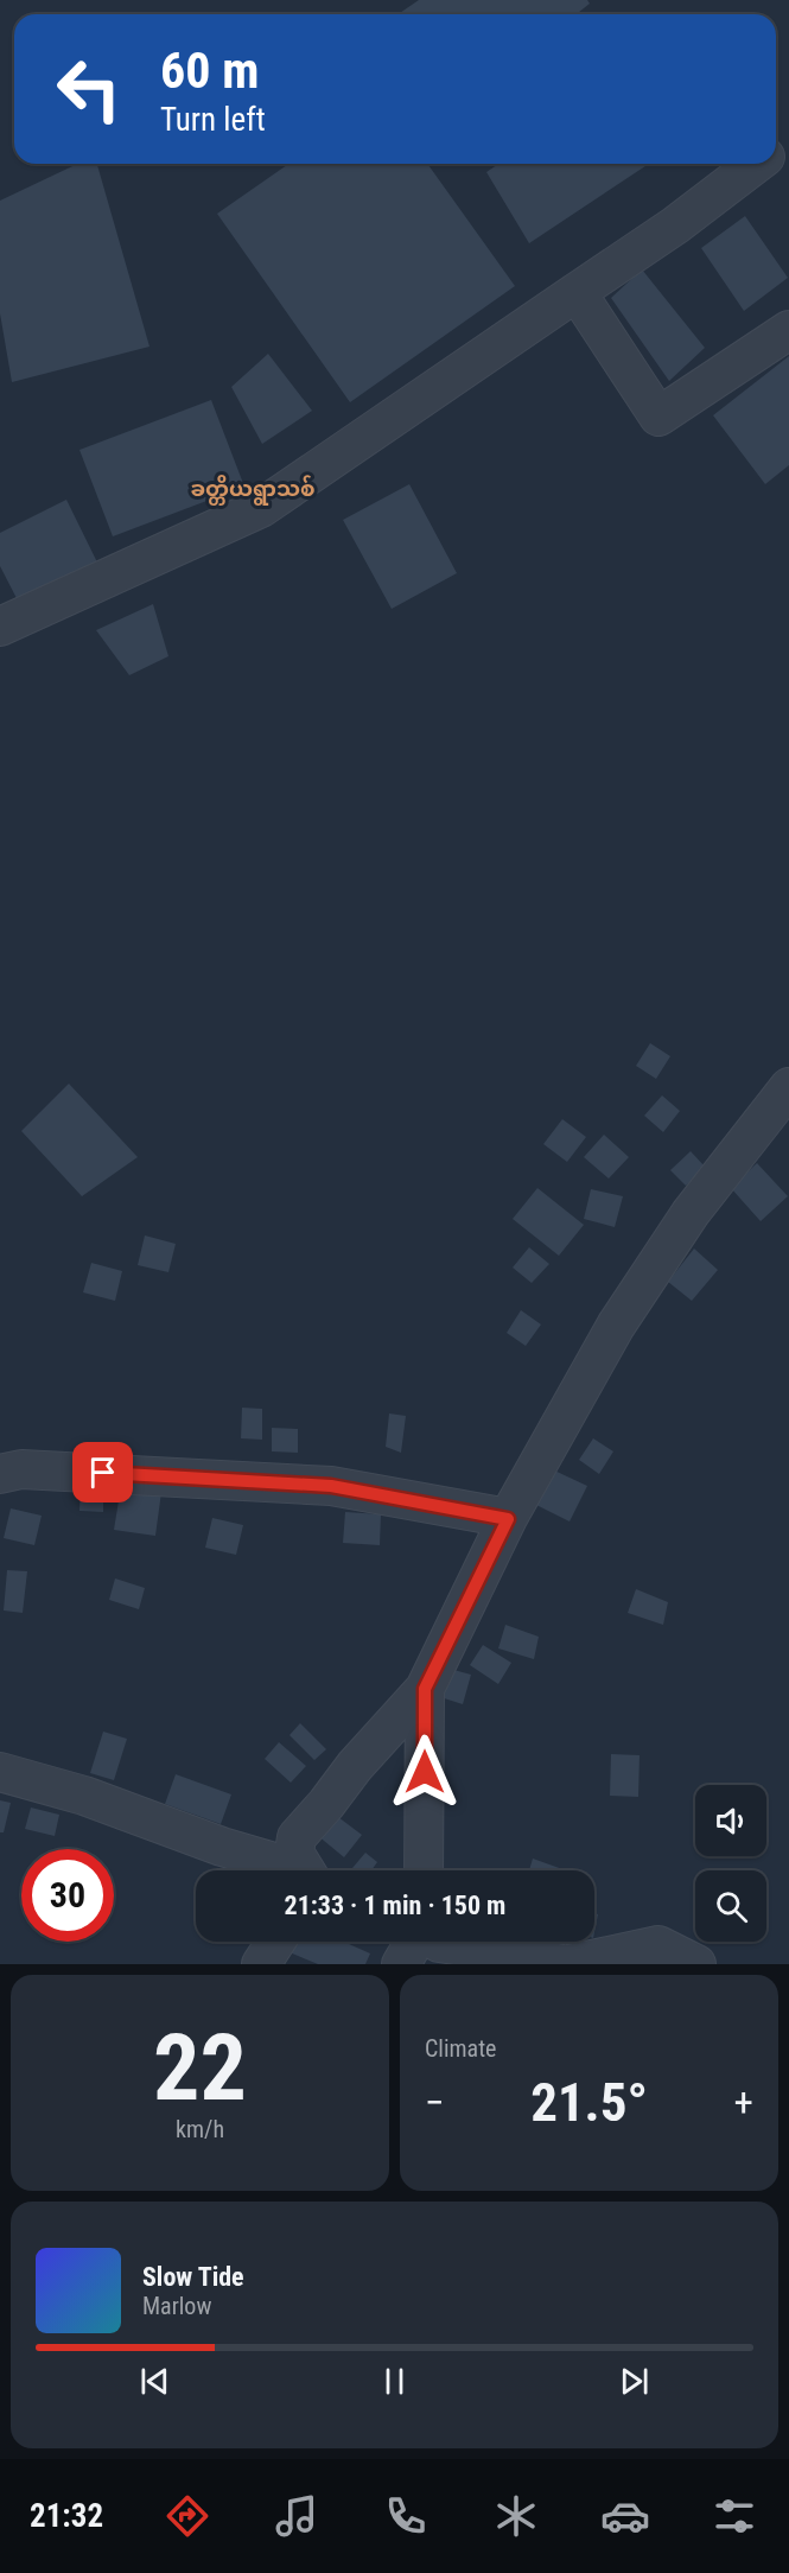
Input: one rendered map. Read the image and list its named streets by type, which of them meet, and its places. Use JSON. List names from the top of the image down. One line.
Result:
{"districts":["ခတ္တိယရွာသစ်"],"page":{"turn":["60 m","Turn left"],"limit":"30","trip":"21:33 · 1 min · 150 m","tile":[["22","km/h"],"Climate"],"heat":["−","21.5°","+"],"song":["Slow Tide","Marlow"],"tabs":"21:32"}}
